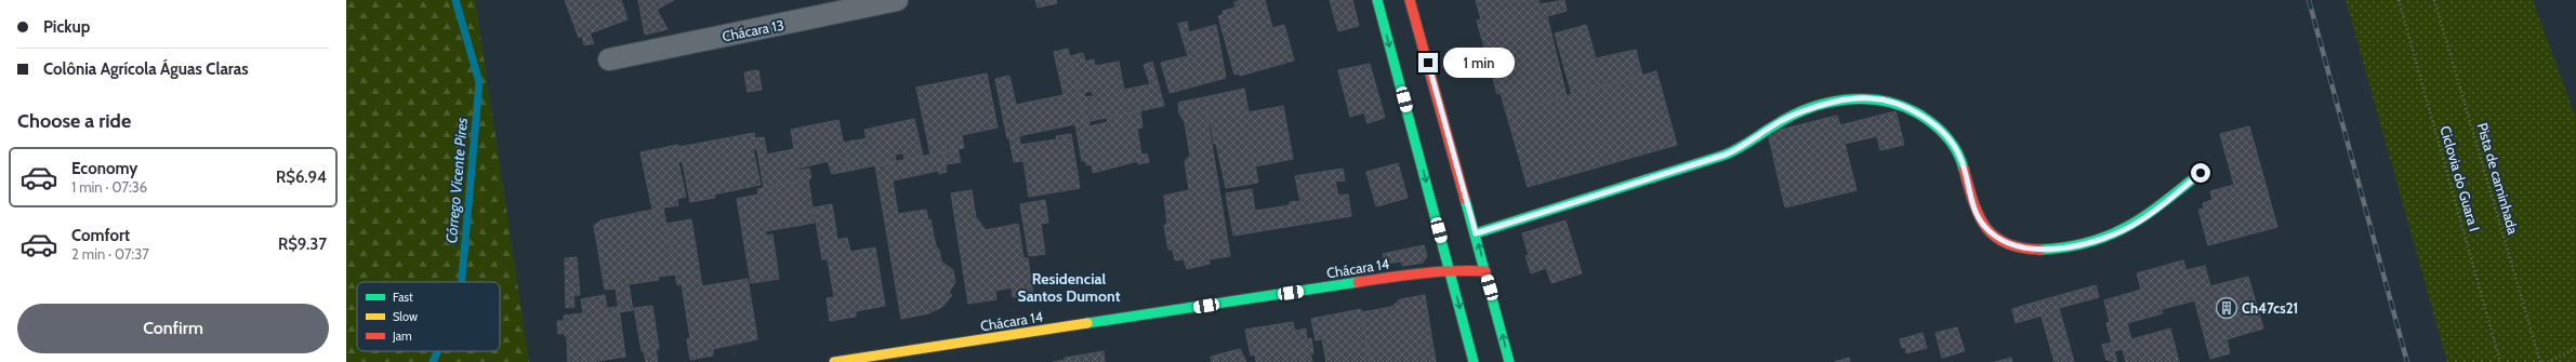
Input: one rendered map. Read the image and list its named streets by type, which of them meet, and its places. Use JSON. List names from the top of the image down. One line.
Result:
{"streets":{"street":["Chácara 13","Chácara 14"],"path":["Ciclovia do Guara I","Pista de caminhada"]},"districts":["Residencial Santos Dumont"],"water":["Córrego Vicente Pires"],"places":{"building":["Ch47cs21"]},"legend":["Fast","Slow","Jam"],"page":{"banner":["Pickup","Colônia Agrícola Águas Claras"],"bubble":"1 min","heading":"Choose a ride","list":[{"name":"Economy","note":"1 min · 07:36","value":"R$6.94"},{"name":"Comfort","note":"2 min · 07:37","value":"R$9.37"}],"buttons":"Confirm"}}
